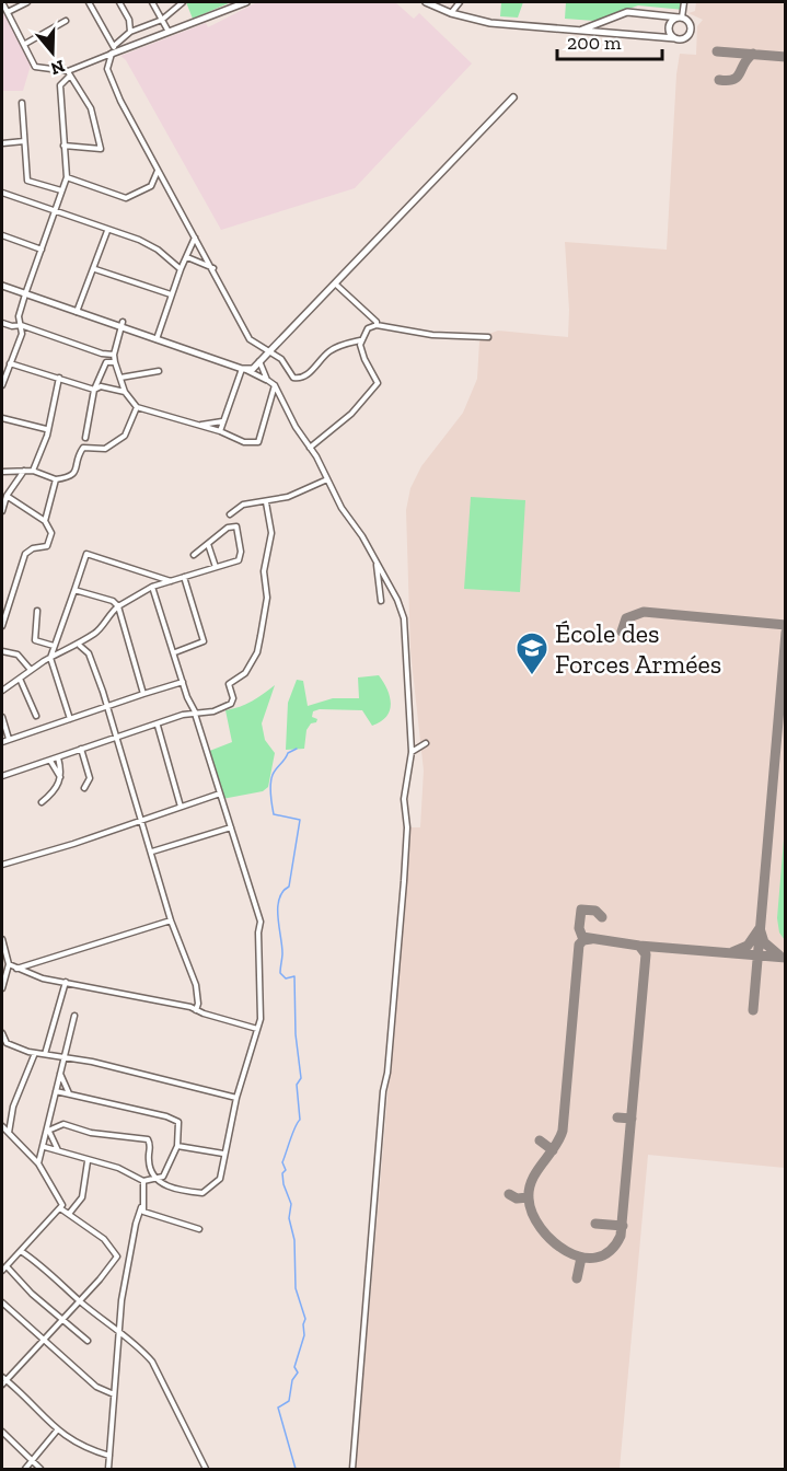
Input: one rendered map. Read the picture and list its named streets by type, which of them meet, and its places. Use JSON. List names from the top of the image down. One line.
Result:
{"places":{"school or university":["École des Forces Armées"]},"scale_bar":"200 m","north":"bottom"}
